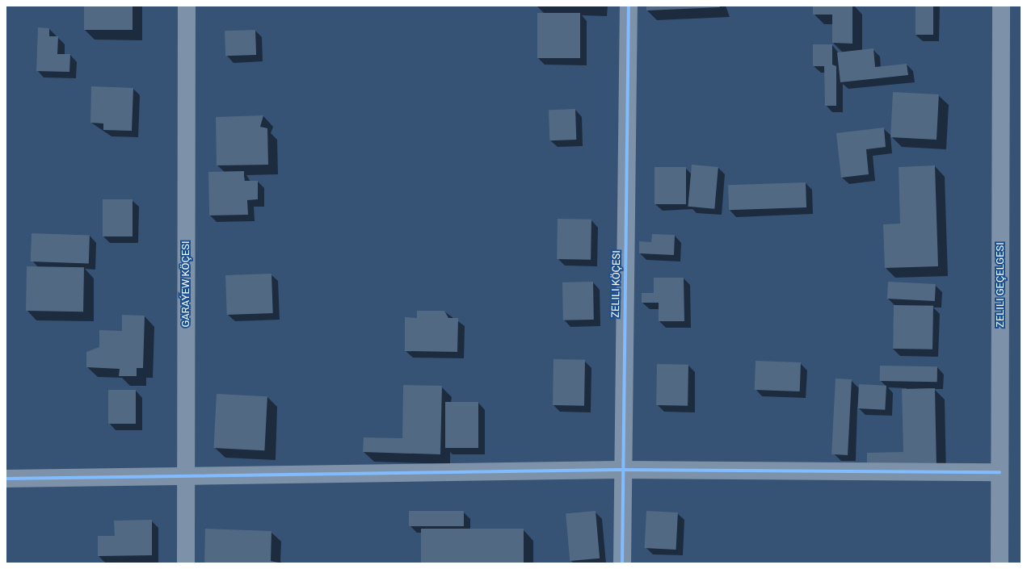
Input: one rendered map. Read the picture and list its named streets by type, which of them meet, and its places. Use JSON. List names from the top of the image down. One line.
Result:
{"streets":{"street":["GARAÝEW KÖÇESI","ZELILI KÖÇESI","ZELILI GEÇELGESI"]}}
